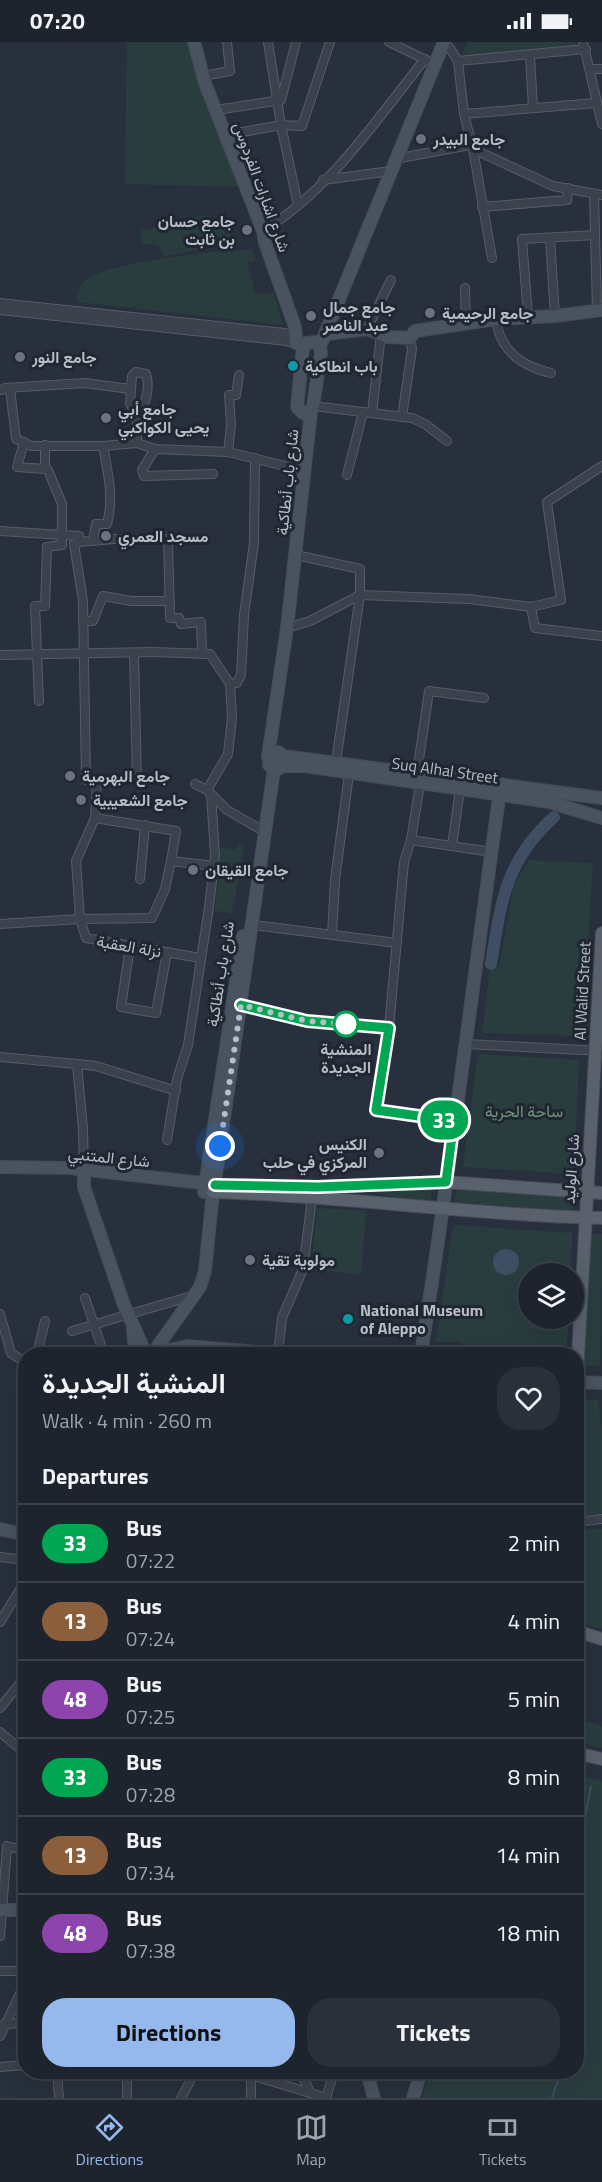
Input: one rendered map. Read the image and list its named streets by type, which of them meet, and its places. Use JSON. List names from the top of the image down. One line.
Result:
{"streets":{"main road":["شارع اشارات الفردوس","شارع باب أنطاكية","Suq Alhal Street","Al Walid Street","شارع المتنبي","شارع الوليد"],"street":["نزلة العقبة"]},"crossings":[["شارع اشارات الفردوس","شارع باب أنطاكية"],["شارع باب أنطاكية","Suq Alhal Street"],["شارع باب أنطاكية","شارع المتنبي"],["Al Walid Street","شارع الوليد"],["شارع المتنبي","شارع الوليد"]],"parks":["ساحة الحرية"],"places":["جامع البيدر","جامع حسان بن ثابت","جامع الرحيمية","جامع جمال عبد الناصر","جامع النور","باب انطاكية","جامع أبي يحيى الكواكبي","مسجد العمري","جامع البهرمية","جامع الشعيبية","جامع القيقان","المنشية الجديدة","الكنيس المركزي في حلب","مولوية تقية","National Museum of Aleppo"],"lines":["bus line 33"],"page":{"status":"07:20","on_map":"33","heading":[["المنشية الجديدة","Walk · 4 min · 260 m"],"Departures"],"list":[{"mark":"33","name":"Bus","note":"07:22","value":"2 min"},{"mark":"13","name":"Bus","note":"07:24","value":"4 min"},{"mark":"48","name":"Bus","note":"07:25","value":"5 min"},{"mark":"33","name":"Bus","note":"07:28","value":"8 min"},{"mark":"13","name":"Bus","note":"07:34","value":"14 min"},{"mark":"48","name":"Bus","note":"07:38","value":"18 min"}],"buttons":["Directions","Tickets"],"tabs":["Directions","Map","Tickets"]}}
